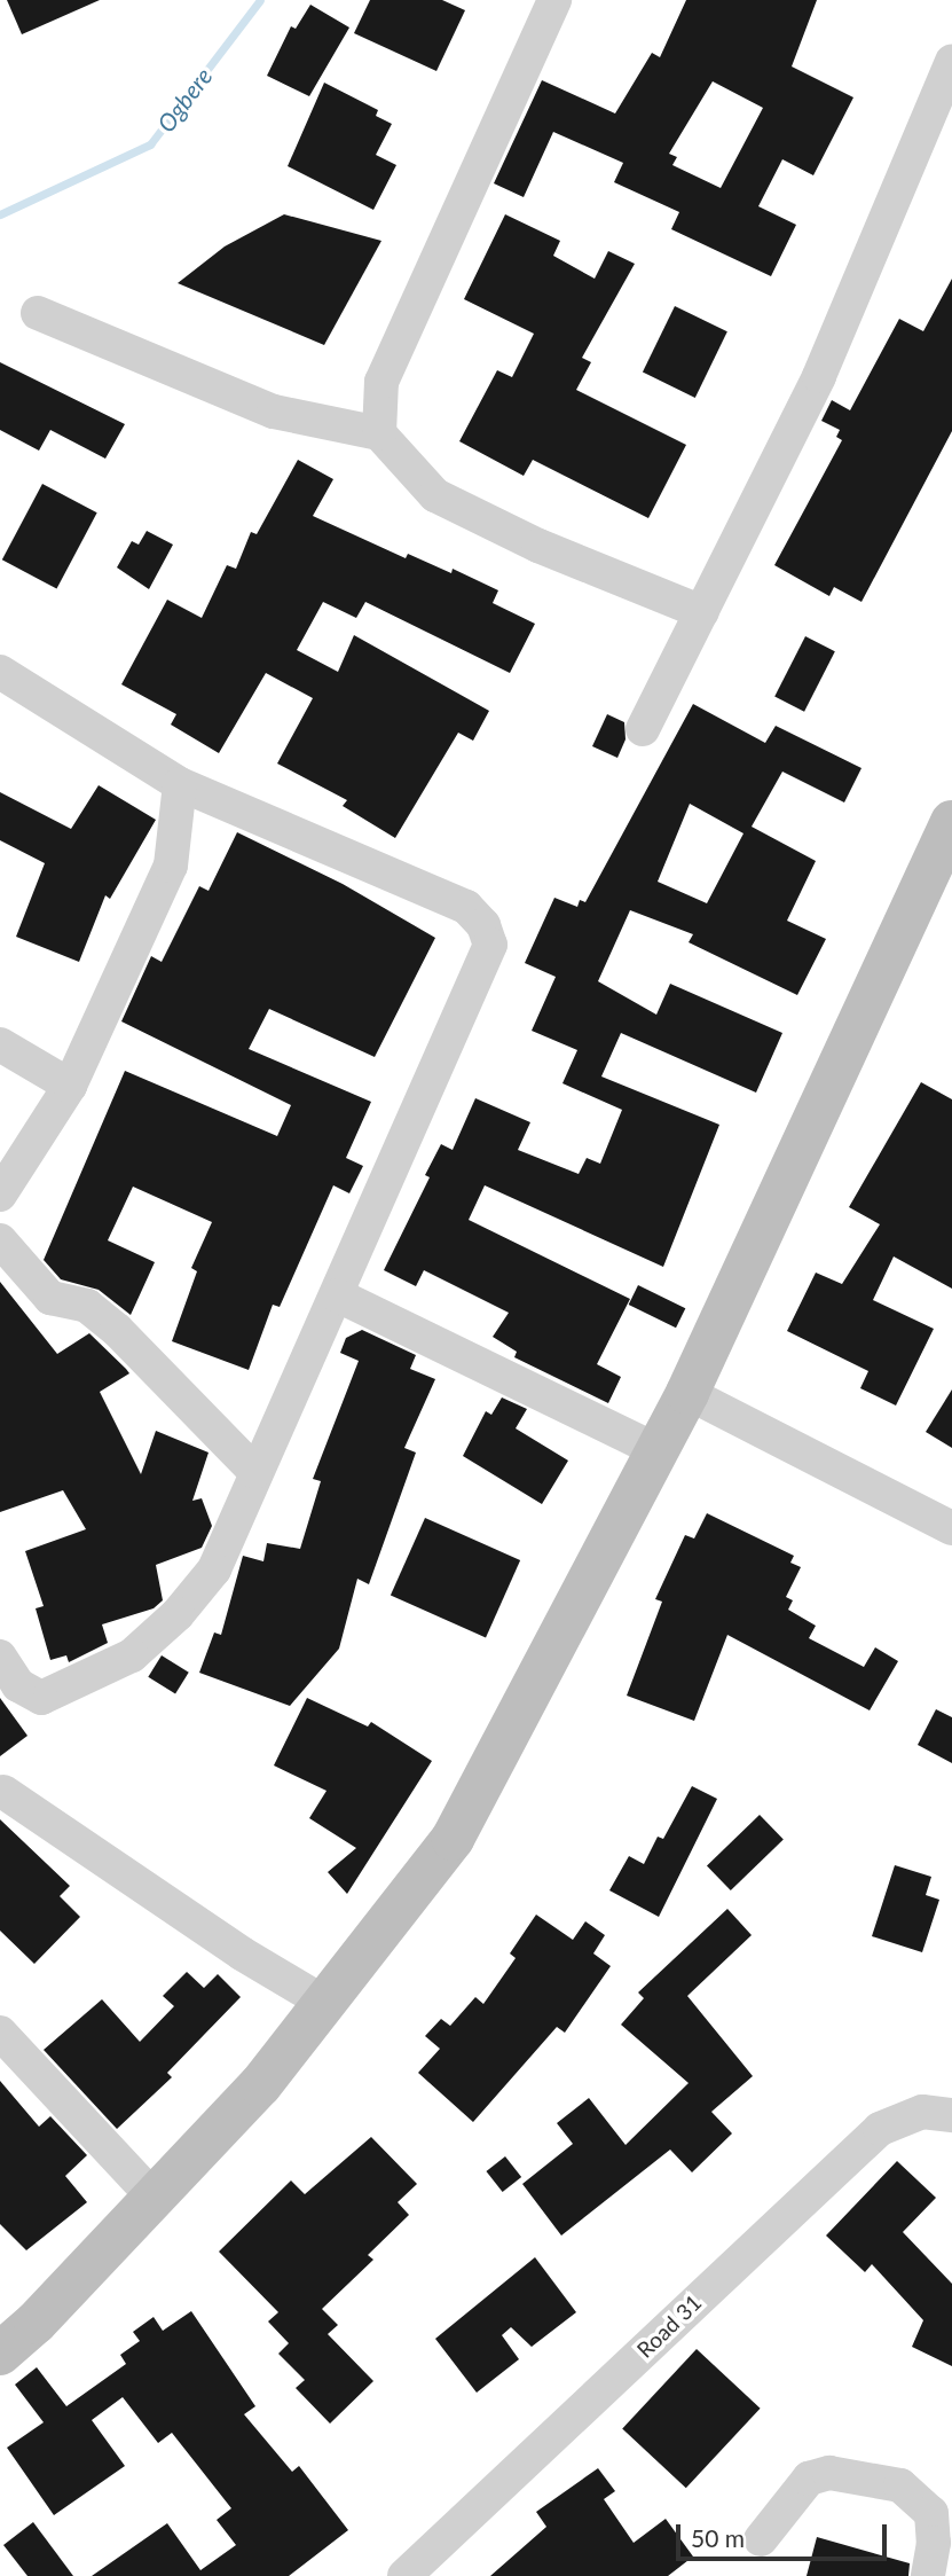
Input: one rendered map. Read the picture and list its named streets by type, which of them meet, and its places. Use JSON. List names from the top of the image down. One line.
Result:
{"streets":{"street":["Road 31"]},"water":["Ogbere"],"scale_bar":"50 m"}
